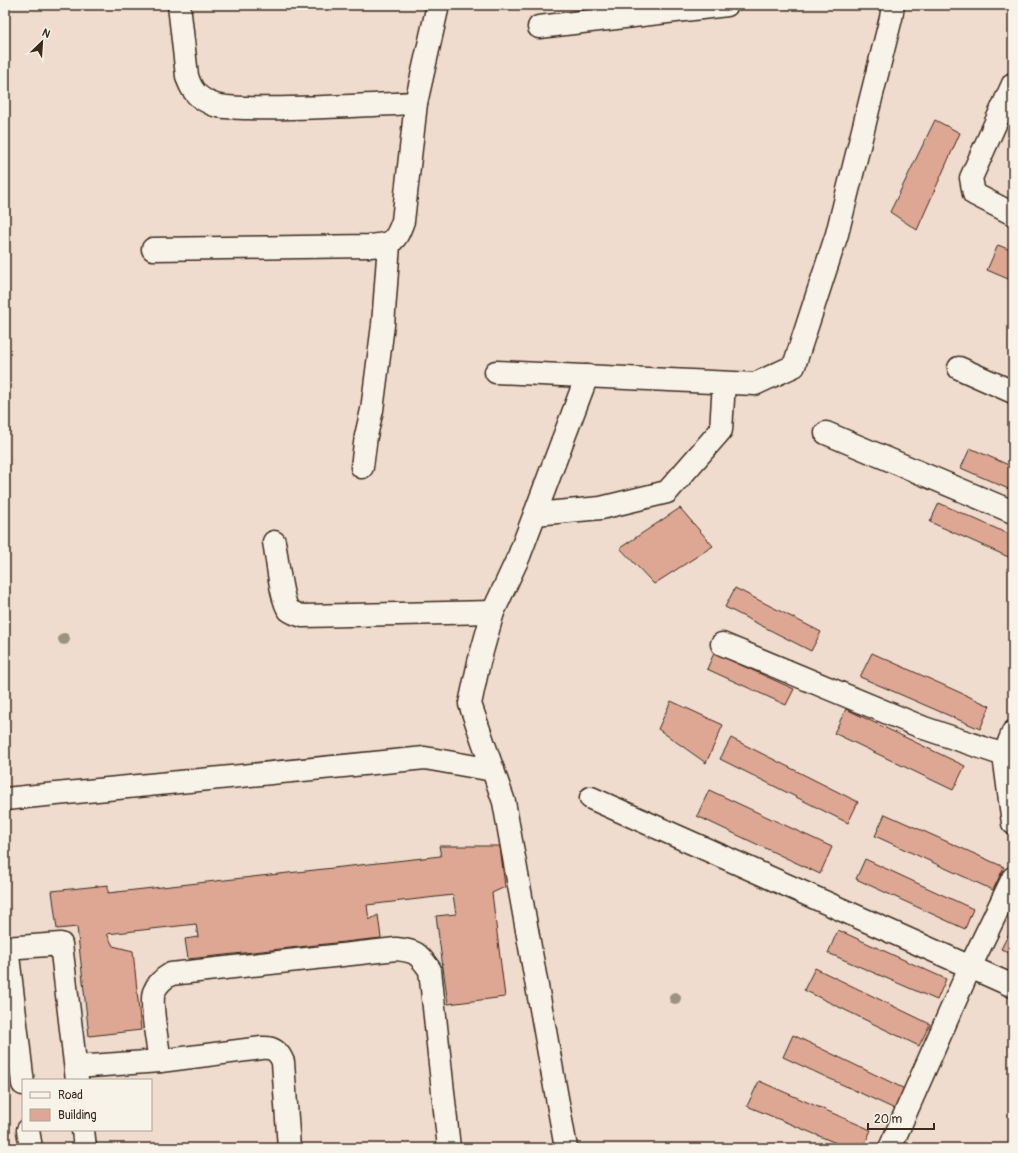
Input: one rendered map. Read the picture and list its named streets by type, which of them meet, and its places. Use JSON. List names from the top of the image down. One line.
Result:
{"legend":["Road","Building"],"scale_bar":"20 m","north":"top right"}
